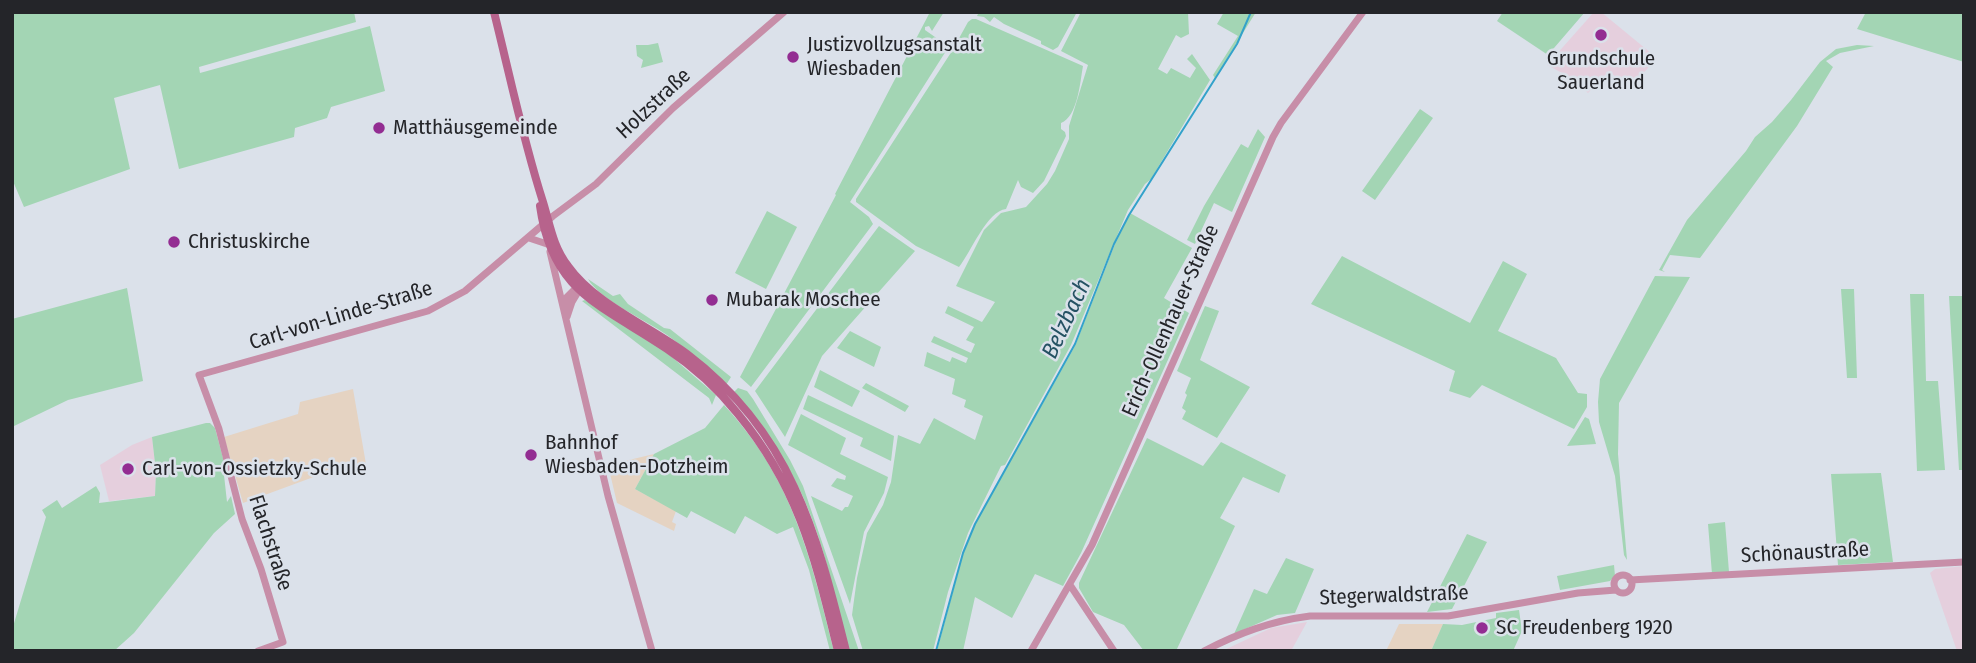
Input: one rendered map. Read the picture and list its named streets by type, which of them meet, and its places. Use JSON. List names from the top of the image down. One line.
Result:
{"streets":{"street":["Holzstraße","Carl-von-Linde-Straße","Erich-Ollenhauer-Straße","Flachstraße","Schönaustraße","Stegerwaldstraße"]},"crossings":[["Holzstraße","Carl-von-Linde-Straße"],["Carl-von-Linde-Straße","Flachstraße"],["Schönaustraße","Stegerwaldstraße"]],"water":["Belzbach"],"places":["Grundschule Sauerland","Justizvollzugsanstalt Wiesbaden","Matthäusgemeinde","Christuskirche","Mubarak Moschee","Bahnhof Wiesbaden-Dotzheim","Carl-von-Ossietzky-Schule","SC Freudenberg 1920"]}
